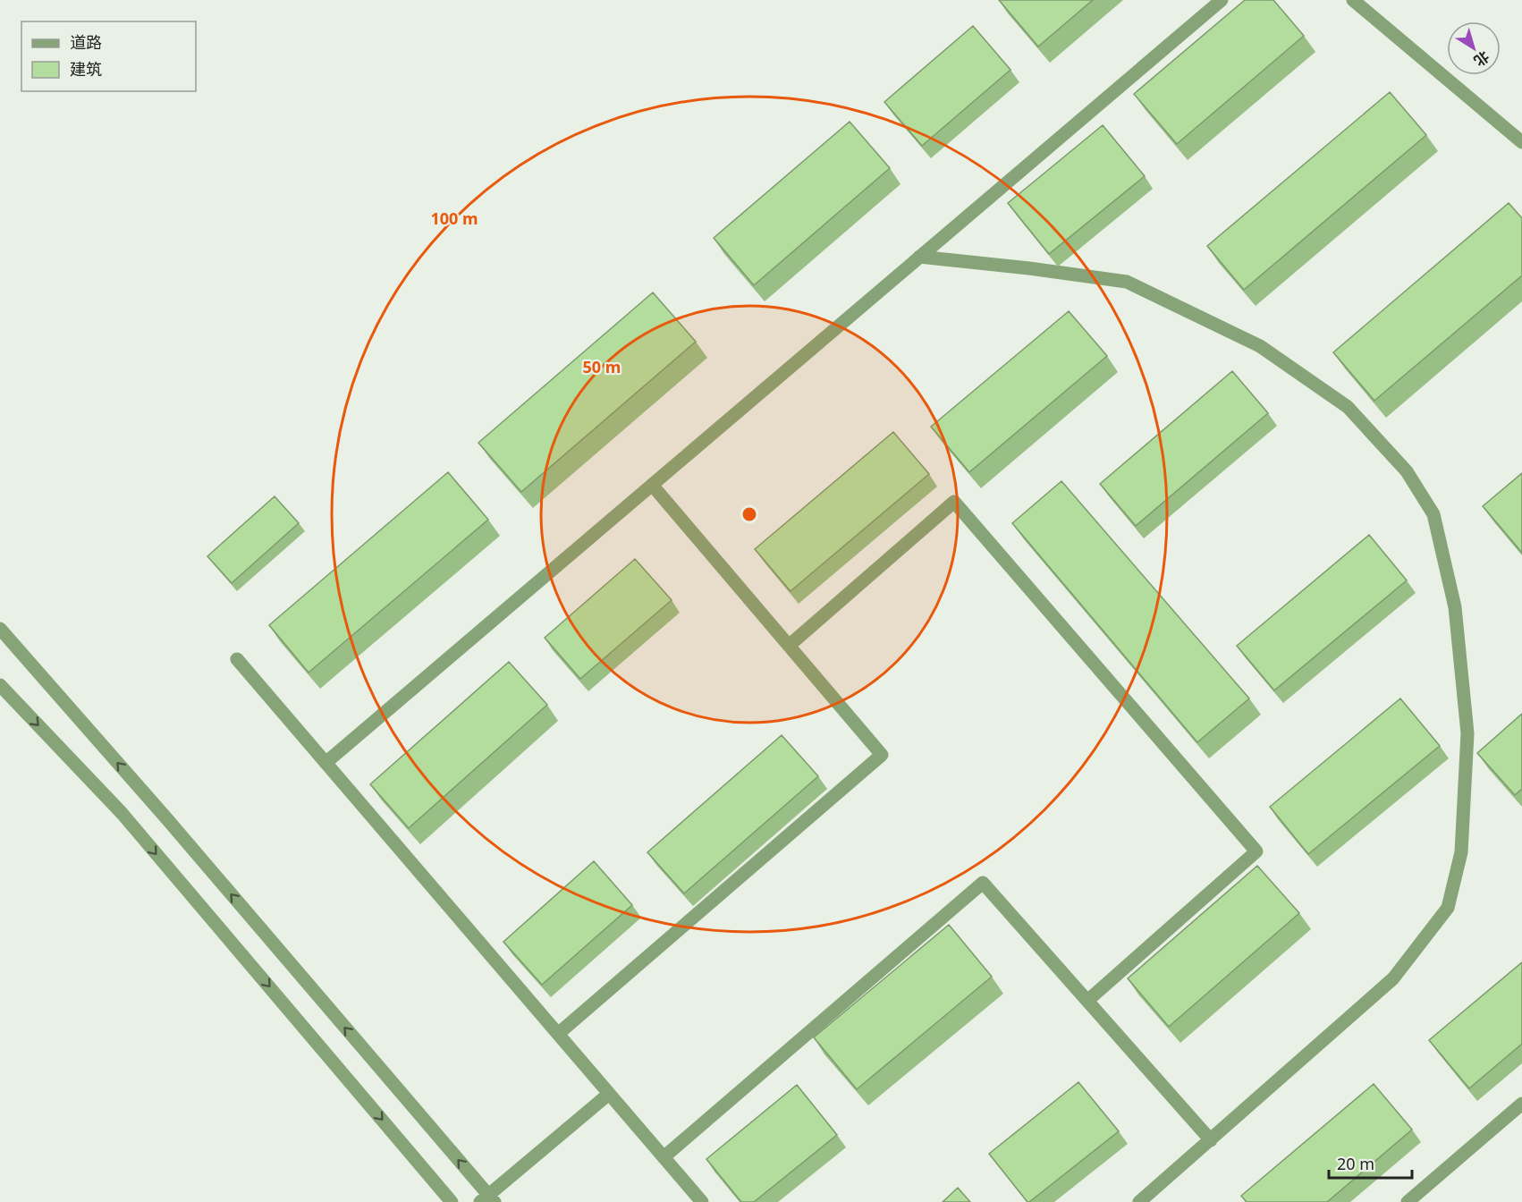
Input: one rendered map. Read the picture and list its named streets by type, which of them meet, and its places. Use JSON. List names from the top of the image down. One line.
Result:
{"legend":["道路","建筑"],"scale_bar":"20 m","north":"bottom right","rings":["100 m","50 m"]}
